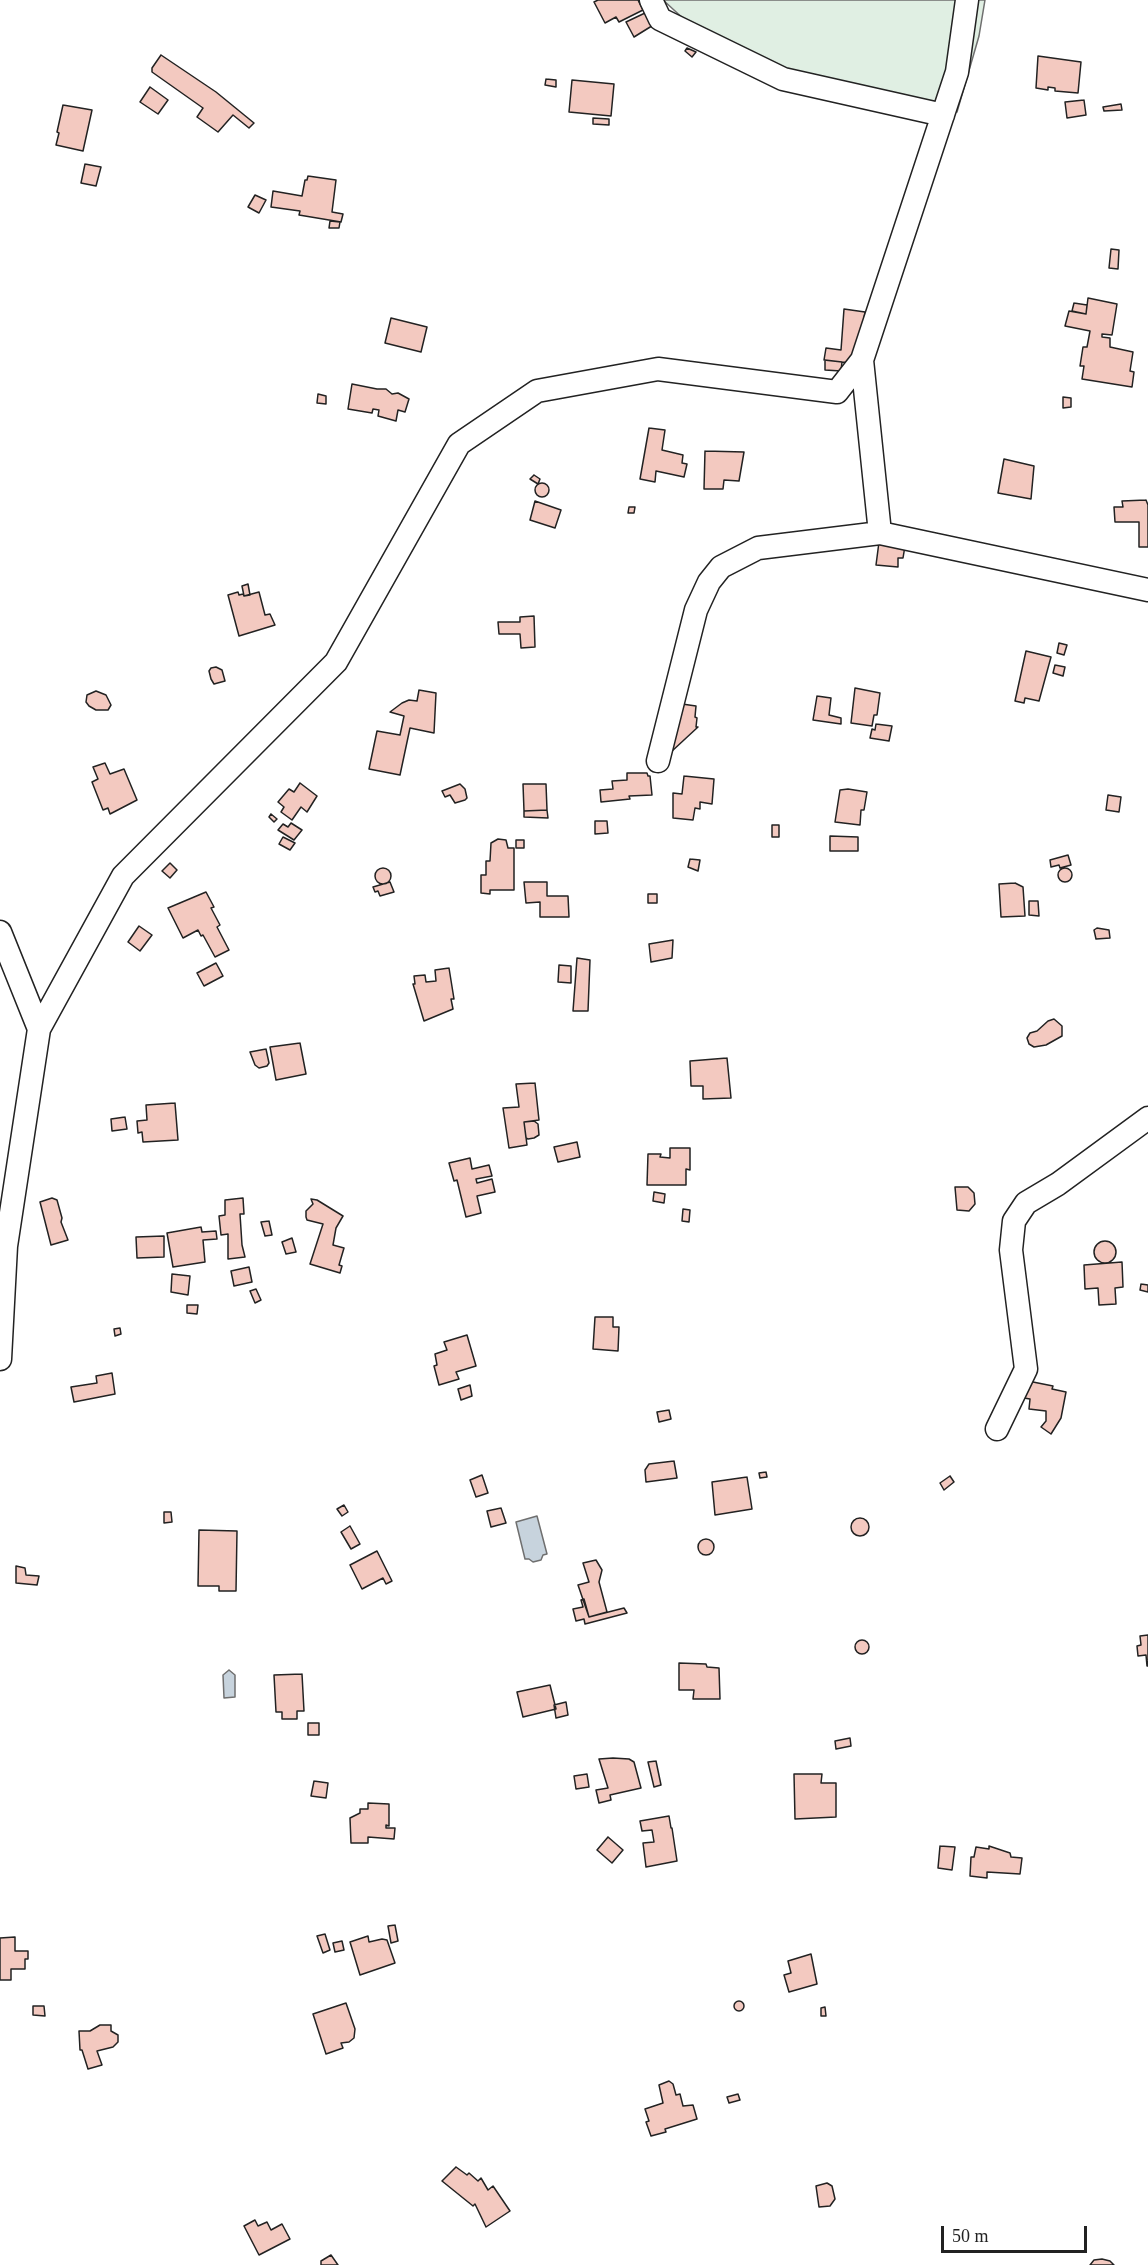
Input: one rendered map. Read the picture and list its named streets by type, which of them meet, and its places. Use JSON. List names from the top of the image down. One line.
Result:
{"scale_bar":"50 m"}
